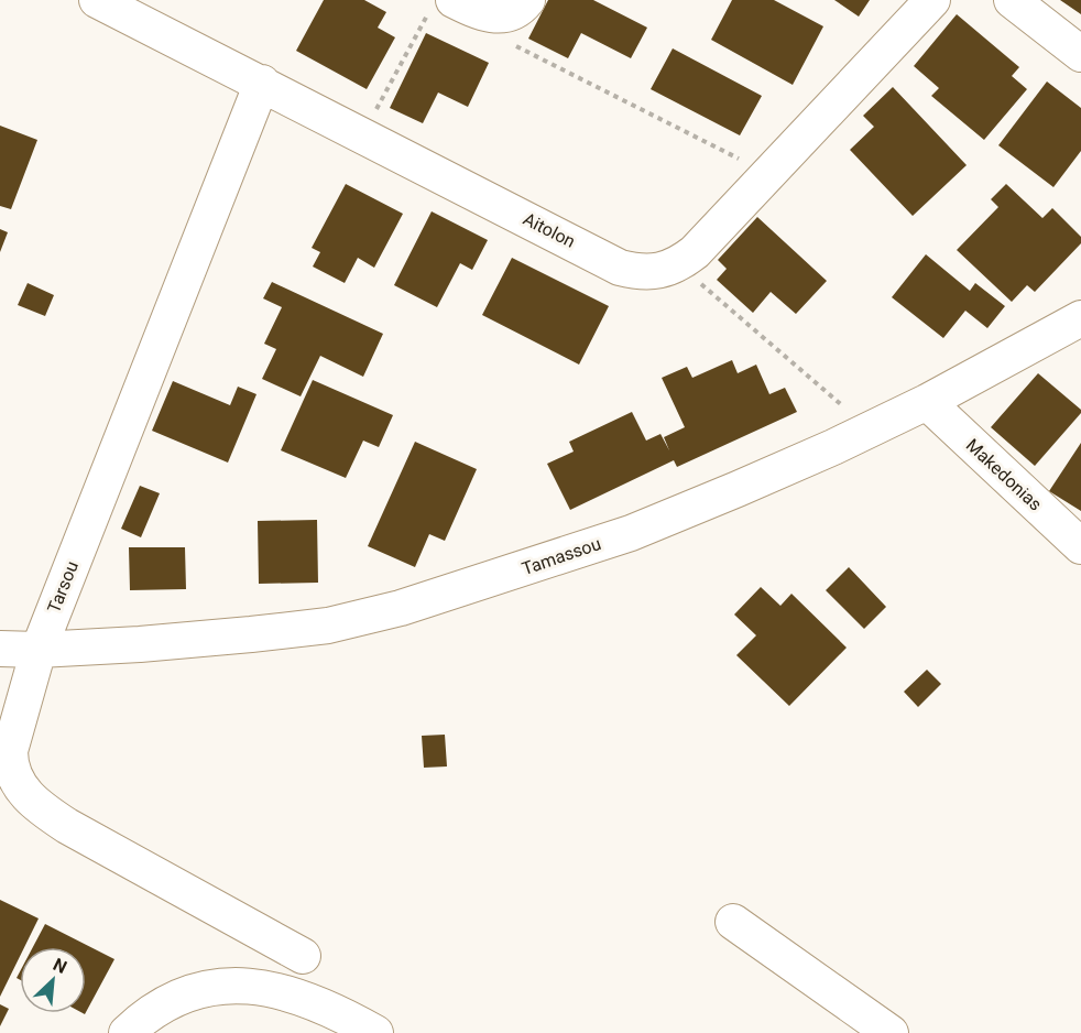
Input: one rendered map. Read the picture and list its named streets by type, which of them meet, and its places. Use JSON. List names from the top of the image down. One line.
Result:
{"streets":{"street":["Aitolon","Makedonias","Tamassou","Tarsou"]},"crossings":[["Aitolon","Tarsou"],["Makedonias","Tamassou"],["Tamassou","Tarsou"]],"north":"top right"}
